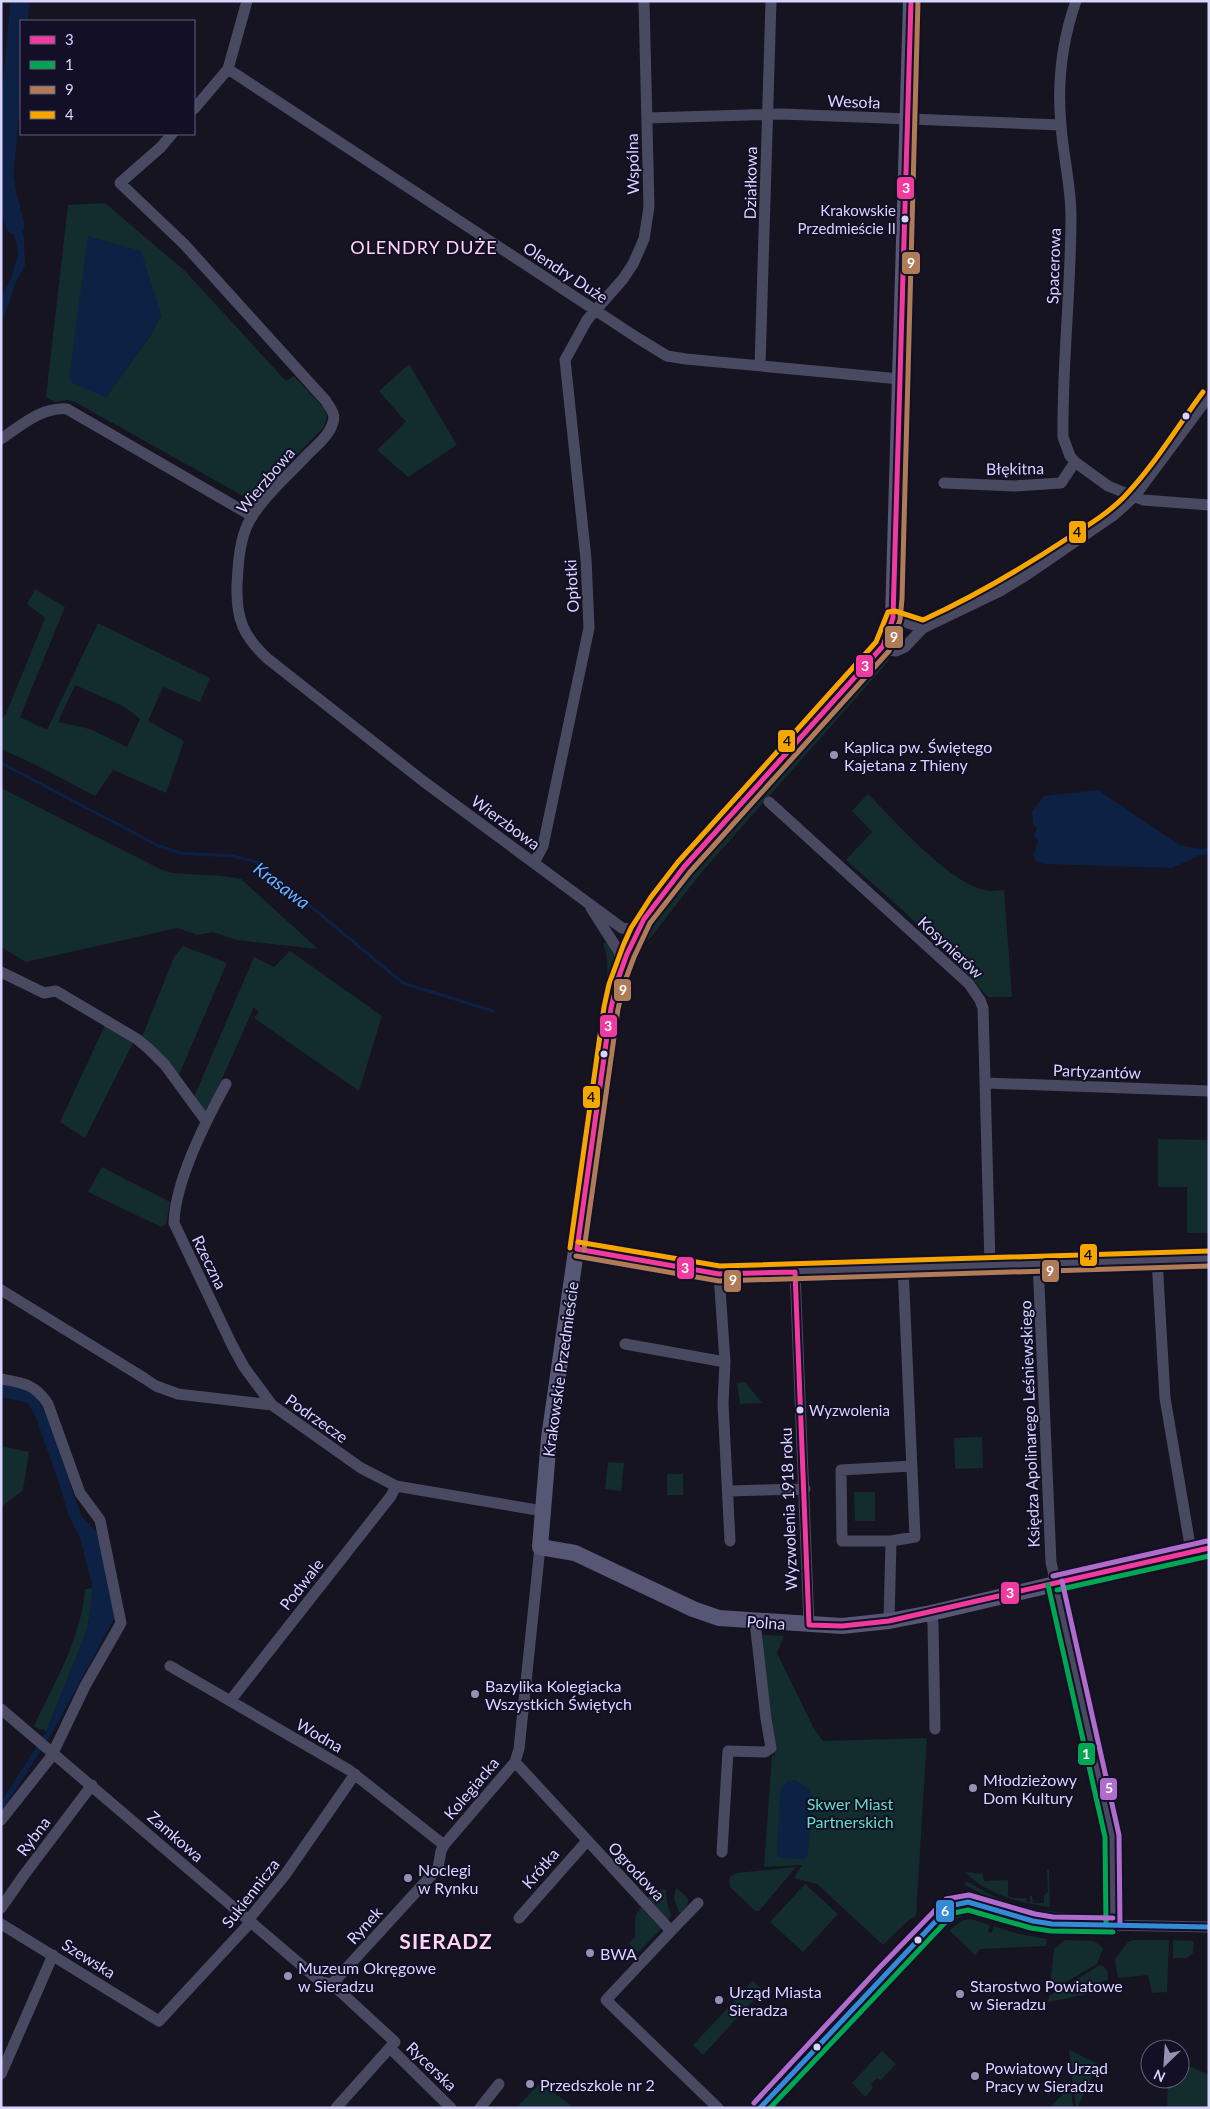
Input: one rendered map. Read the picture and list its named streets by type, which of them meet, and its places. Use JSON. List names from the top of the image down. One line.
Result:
{"streets":{"street":["Wesoła","Wspólna","Działkowa","Spacerowa","Olendry Duże","Błękitna","Wierzbowa","Opłotki","Kosynierów","Partyzantów","Rzeczna","Krakowskie Przedmieście","Podrzecze","Księdza Apolinarego Leśniewskiego","Wyzwolenia 1918 roku","Podwale","Polna","Wodna","Kolegiacka","Rybna","Zamkowa","Krótka","Ogrodowa","Sukiennicza","Rynek","Szewska","Rycerska"]},"crossings":[["Wesoła","Wspólna"],["Wesoła","Działkowa"],["Wesoła","Spacerowa"],["Wesoła","Krakowskie Przedmieście"],["Wspólna","Olendry Duże"],["Wspólna","Opłotki"],["Działkowa","Olendry Duże"],["Spacerowa","Błękitna"],["Olendry Duże","Opłotki"],["Olendry Duże","Krakowskie Przedmieście"],["Wierzbowa","Opłotki"],["Wierzbowa","Krakowskie Przedmieście"],["Kosynierów","Partyzantów"],["Rzeczna","Podrzecze"],["Krakowskie Przedmieście","Podrzecze"],["Krakowskie Przedmieście","Polna"],["Krakowskie Przedmieście","Kolegiacka"],["Podrzecze","Podwale"],["Księdza Apolinarego Leśniewskiego","Polna"],["Wyzwolenia 1918 roku","Polna"],["Podwale","Wodna"],["Polna","Kolegiacka"],["Wodna","Kolegiacka"],["Wodna","Sukiennicza"],["Kolegiacka","Ogrodowa"],["Kolegiacka","Rynek"],["Rybna","Zamkowa"],["Zamkowa","Sukiennicza"],["Zamkowa","Rynek"],["Krótka","Ogrodowa"],["Sukiennicza","Szewska"]],"districts":["OLENDRY DUŻE","SIERADZ"],"water":["Krasawa"],"parks":["Skwer Miast Partnerskich"],"places":["Krakowskie Przedmieście II","Kaplica pw. Świętego Kajetana z Thieny","Wyzwolenia","Bazylika Kolegiacka Wszystkich Świętych","Młodzieżowy Dom Kultury","Noclegi w Rynku","BWA","Muzeum Okręgowe w Sieradzu","Starostwo Powiatowe w Sieradzu","Urząd Miasta Sieradza","Powiatowy Urząd Pracy w Sieradzu","Przedszkole nr 2"],"lines":["transit line 3","transit line 9","transit line 4","transit line 5","transit line 1","transit line 6"],"legend":["3","1","9","4"],"north":"bottom left"}
